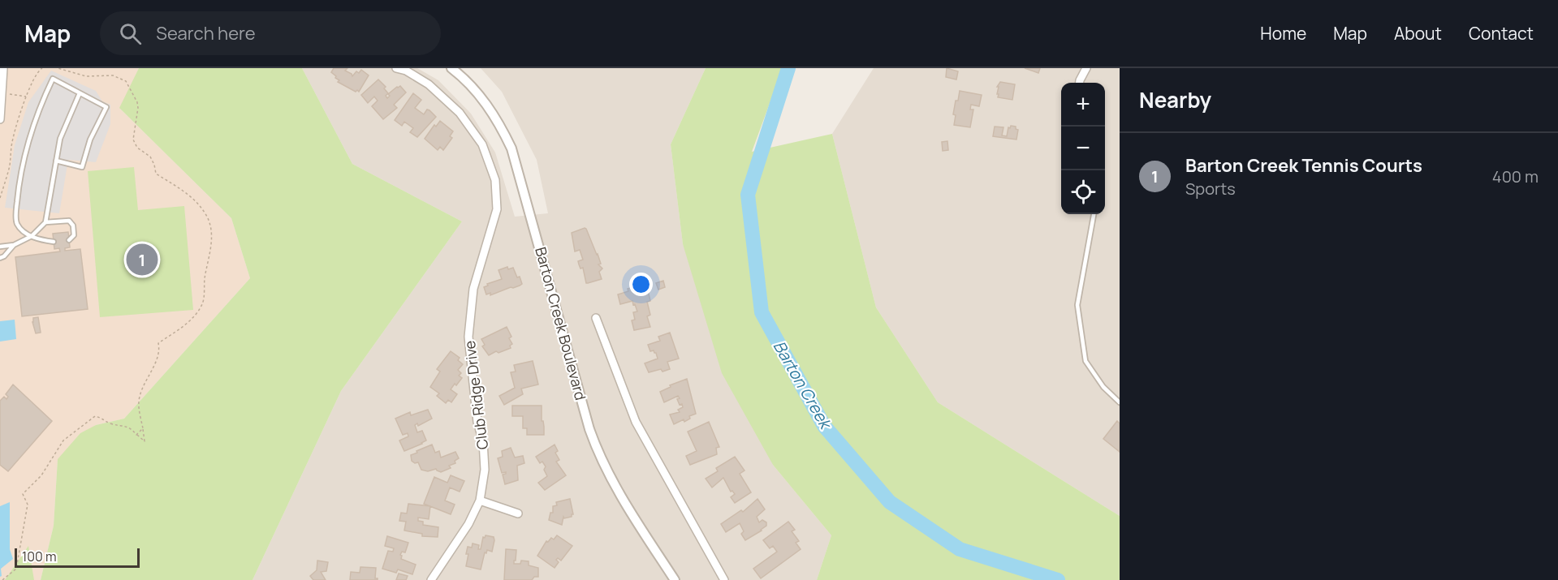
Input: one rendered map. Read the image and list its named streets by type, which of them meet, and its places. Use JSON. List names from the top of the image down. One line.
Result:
{"streets":{"street":["Barton Creek Boulevard","Club Ridge Drive"]},"water":["Barton Creek"],"scale_bar":"100 m","page":{"header":"Map","search":"Search here","nav":["Home","Map","About","Contact"],"heading":"Nearby","map_buttons":["+","−"],"list":[{"mark":"1","name":"Barton Creek Tennis Courts","note":"Sports","value":"400 m"}],"pins":"1","scale":"100 m"}}
